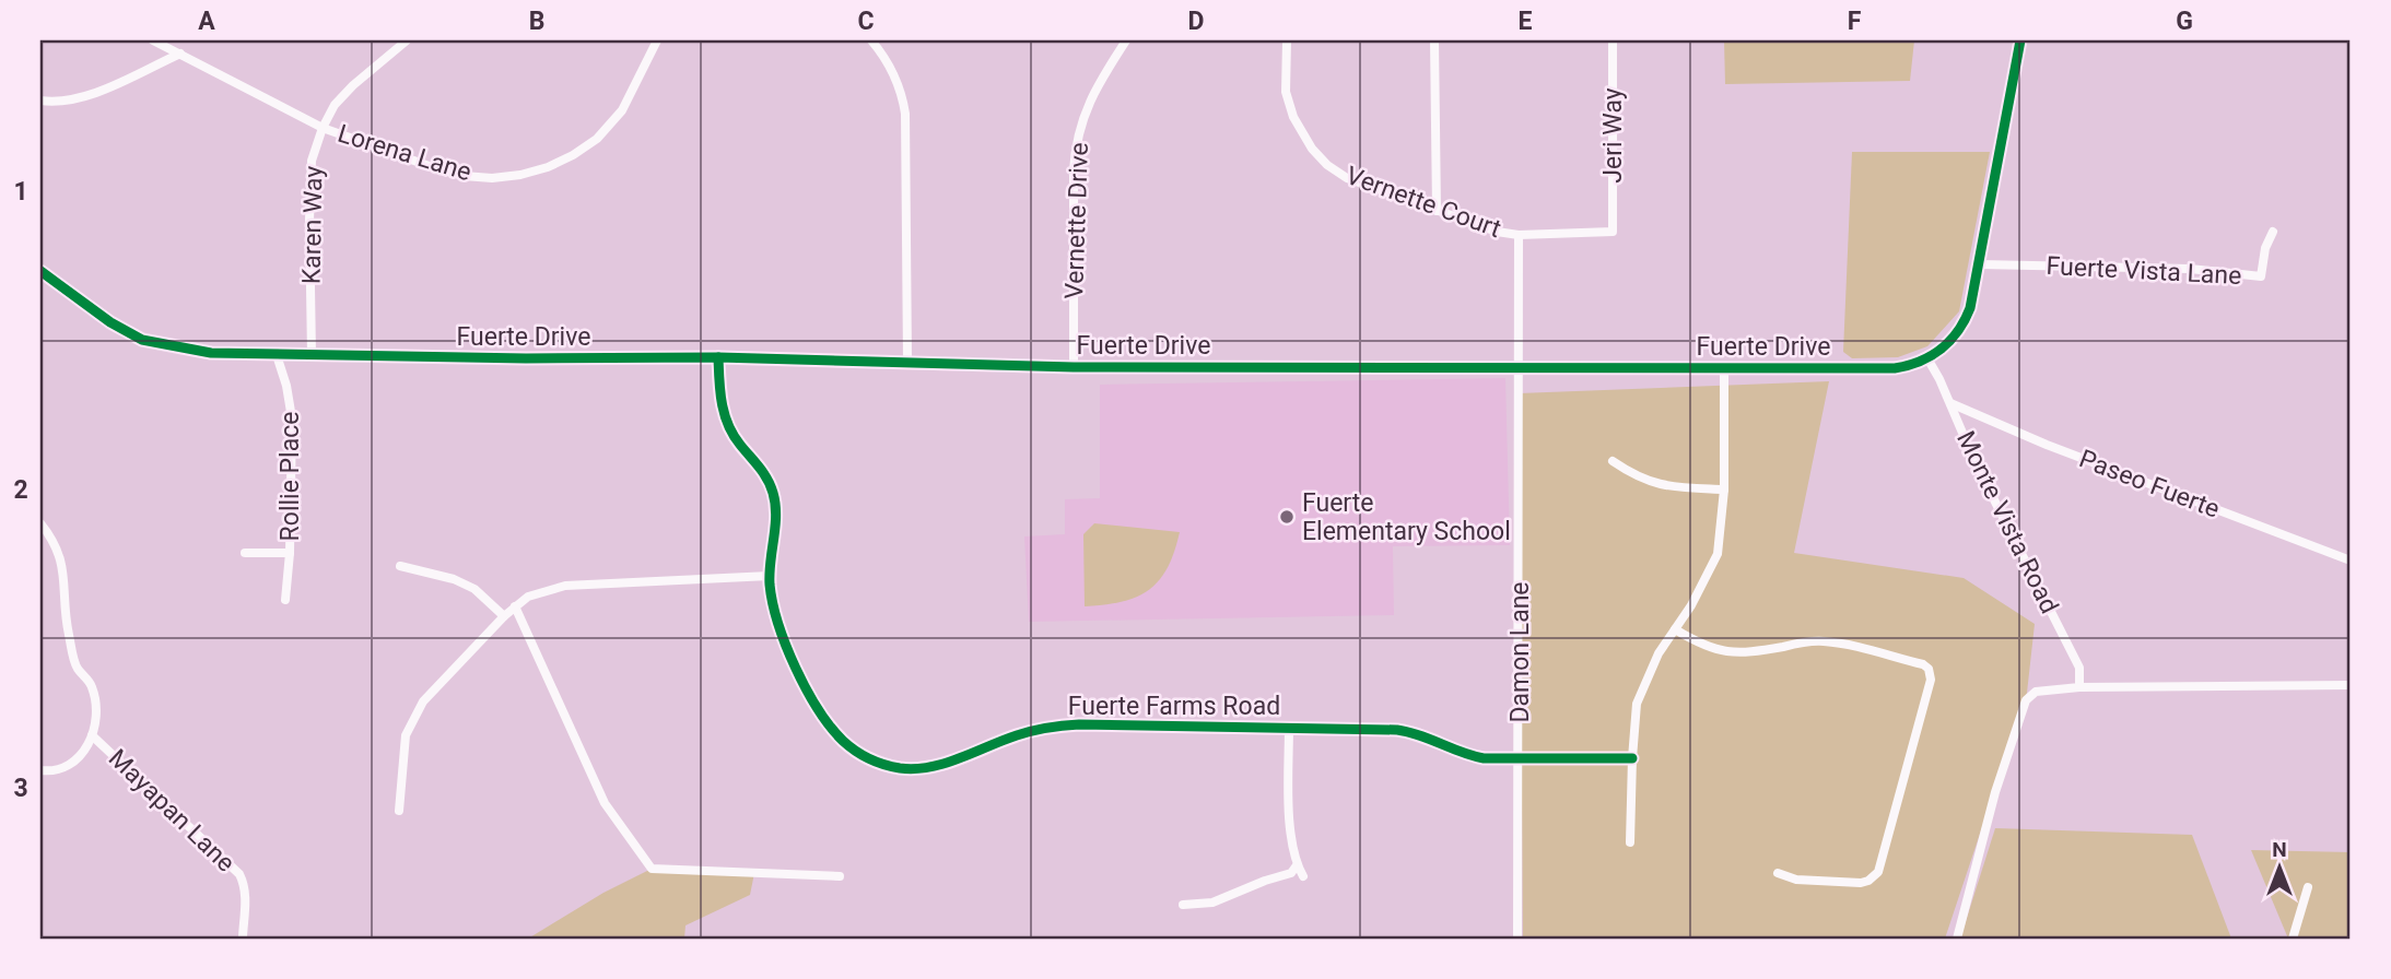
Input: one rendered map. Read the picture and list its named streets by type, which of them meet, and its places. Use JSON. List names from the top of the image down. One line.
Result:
{"streets":{"street":["Jeri Way","Lorena Lane","Vernette Court","Vernette Drive","Karen Way","Fuerte Vista Lane","Fuerte Drive","Rollie Place","Paseo Fuerte","Monte Vista Road","Damon Lane","Fuerte Farms Road","Mayapan Lane"]},"crossings":[["Jeri Way","Vernette Court"],["Lorena Lane","Karen Way"],["Vernette Court","Damon Lane"],["Vernette Drive","Fuerte Drive"],["Karen Way","Fuerte Drive"],["Fuerte Vista Lane","Fuerte Drive"],["Fuerte Drive","Rollie Place"],["Fuerte Drive","Monte Vista Road"],["Fuerte Drive","Damon Lane"],["Fuerte Drive","Fuerte Farms Road"],["Paseo Fuerte","Monte Vista Road"],["Damon Lane","Fuerte Farms Road"]],"places":["Fuerte Elementary School"],"north":"top","grid":{"columns":["A","B","C","D","E","F","G"],"rows":["1","2","3"]}}
